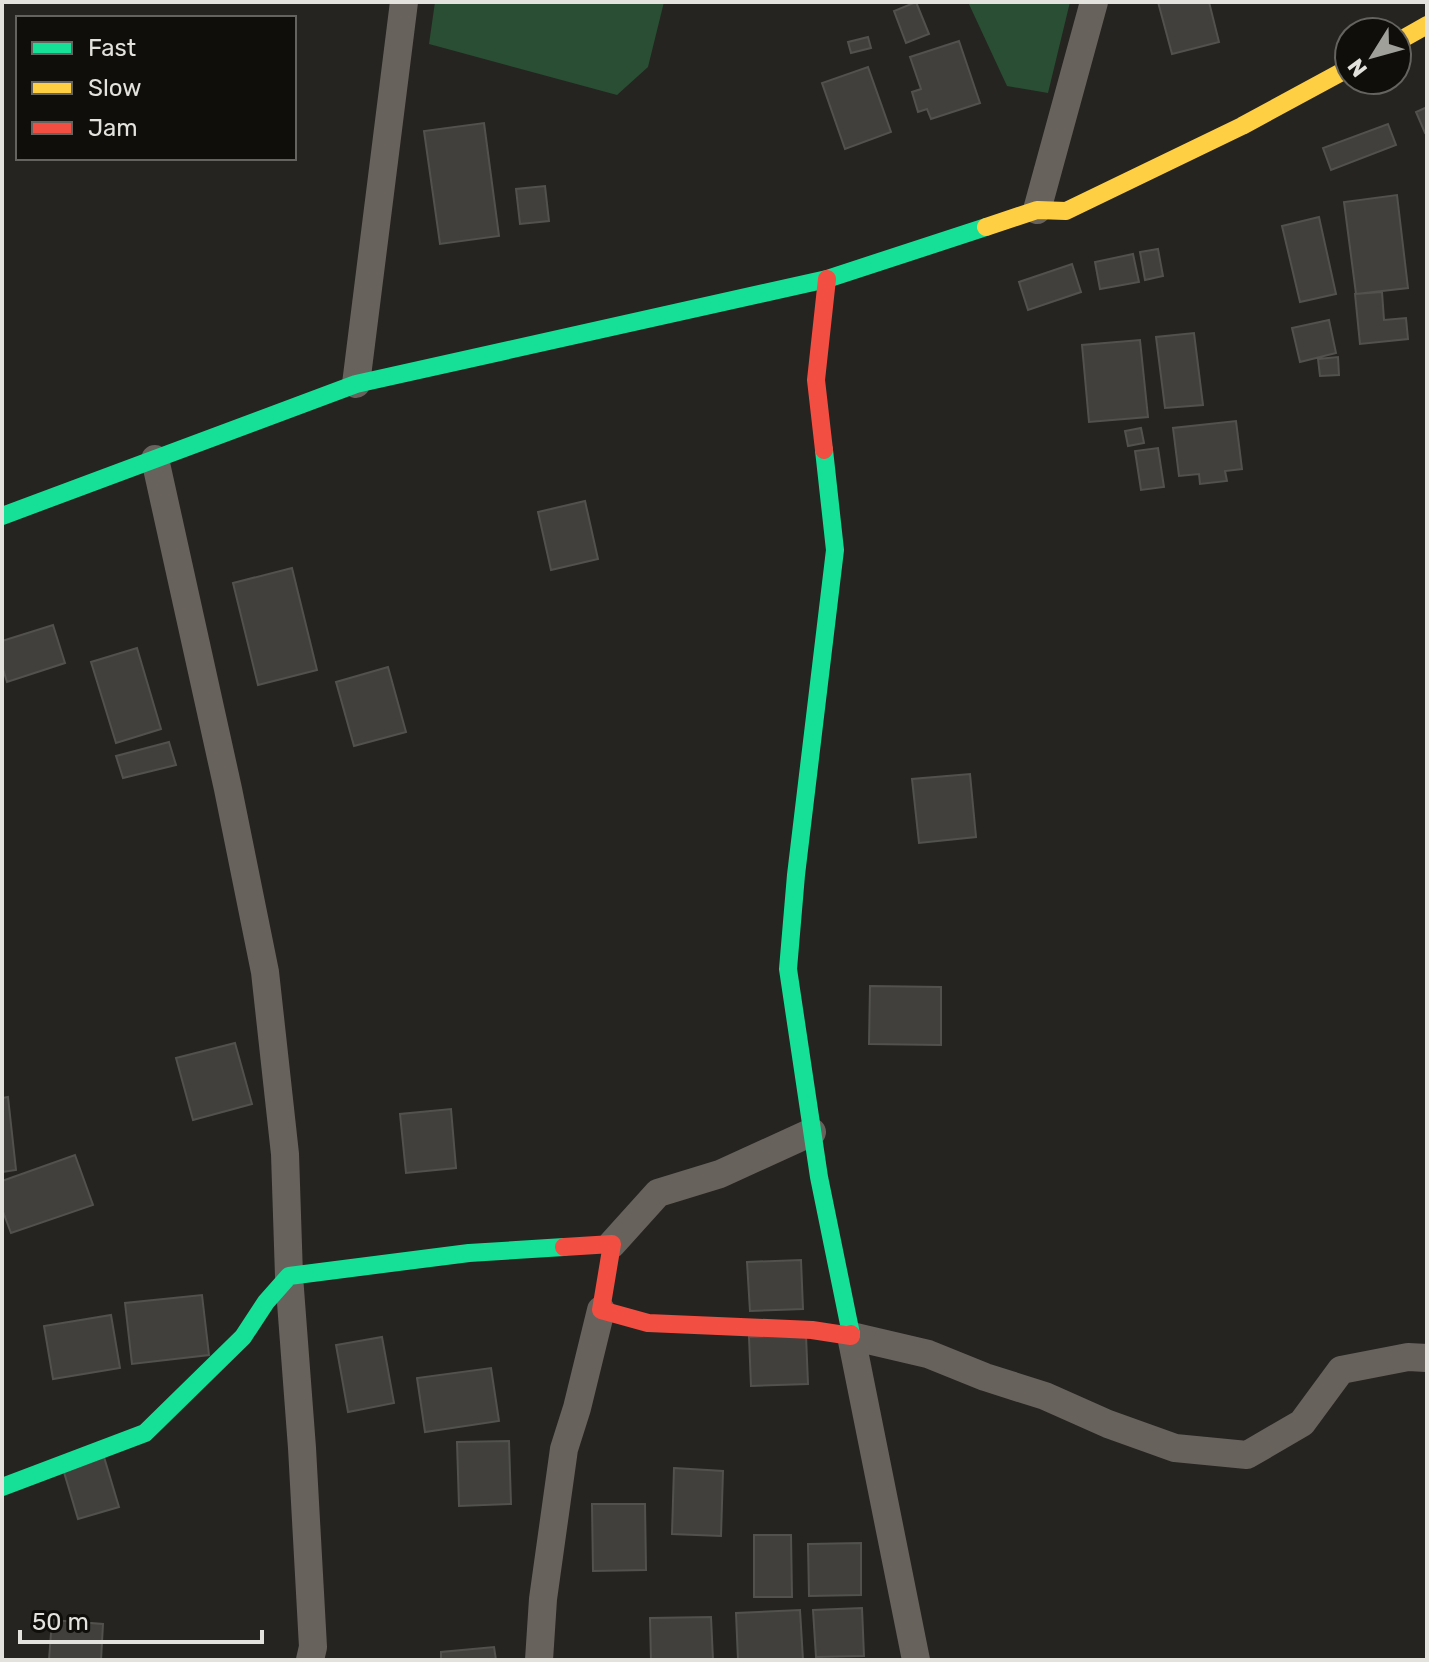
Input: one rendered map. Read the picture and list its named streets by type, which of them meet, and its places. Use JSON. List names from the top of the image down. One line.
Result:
{"legend":["Fast","Slow","Jam"],"scale_bar":"50 m","north":"bottom left"}
